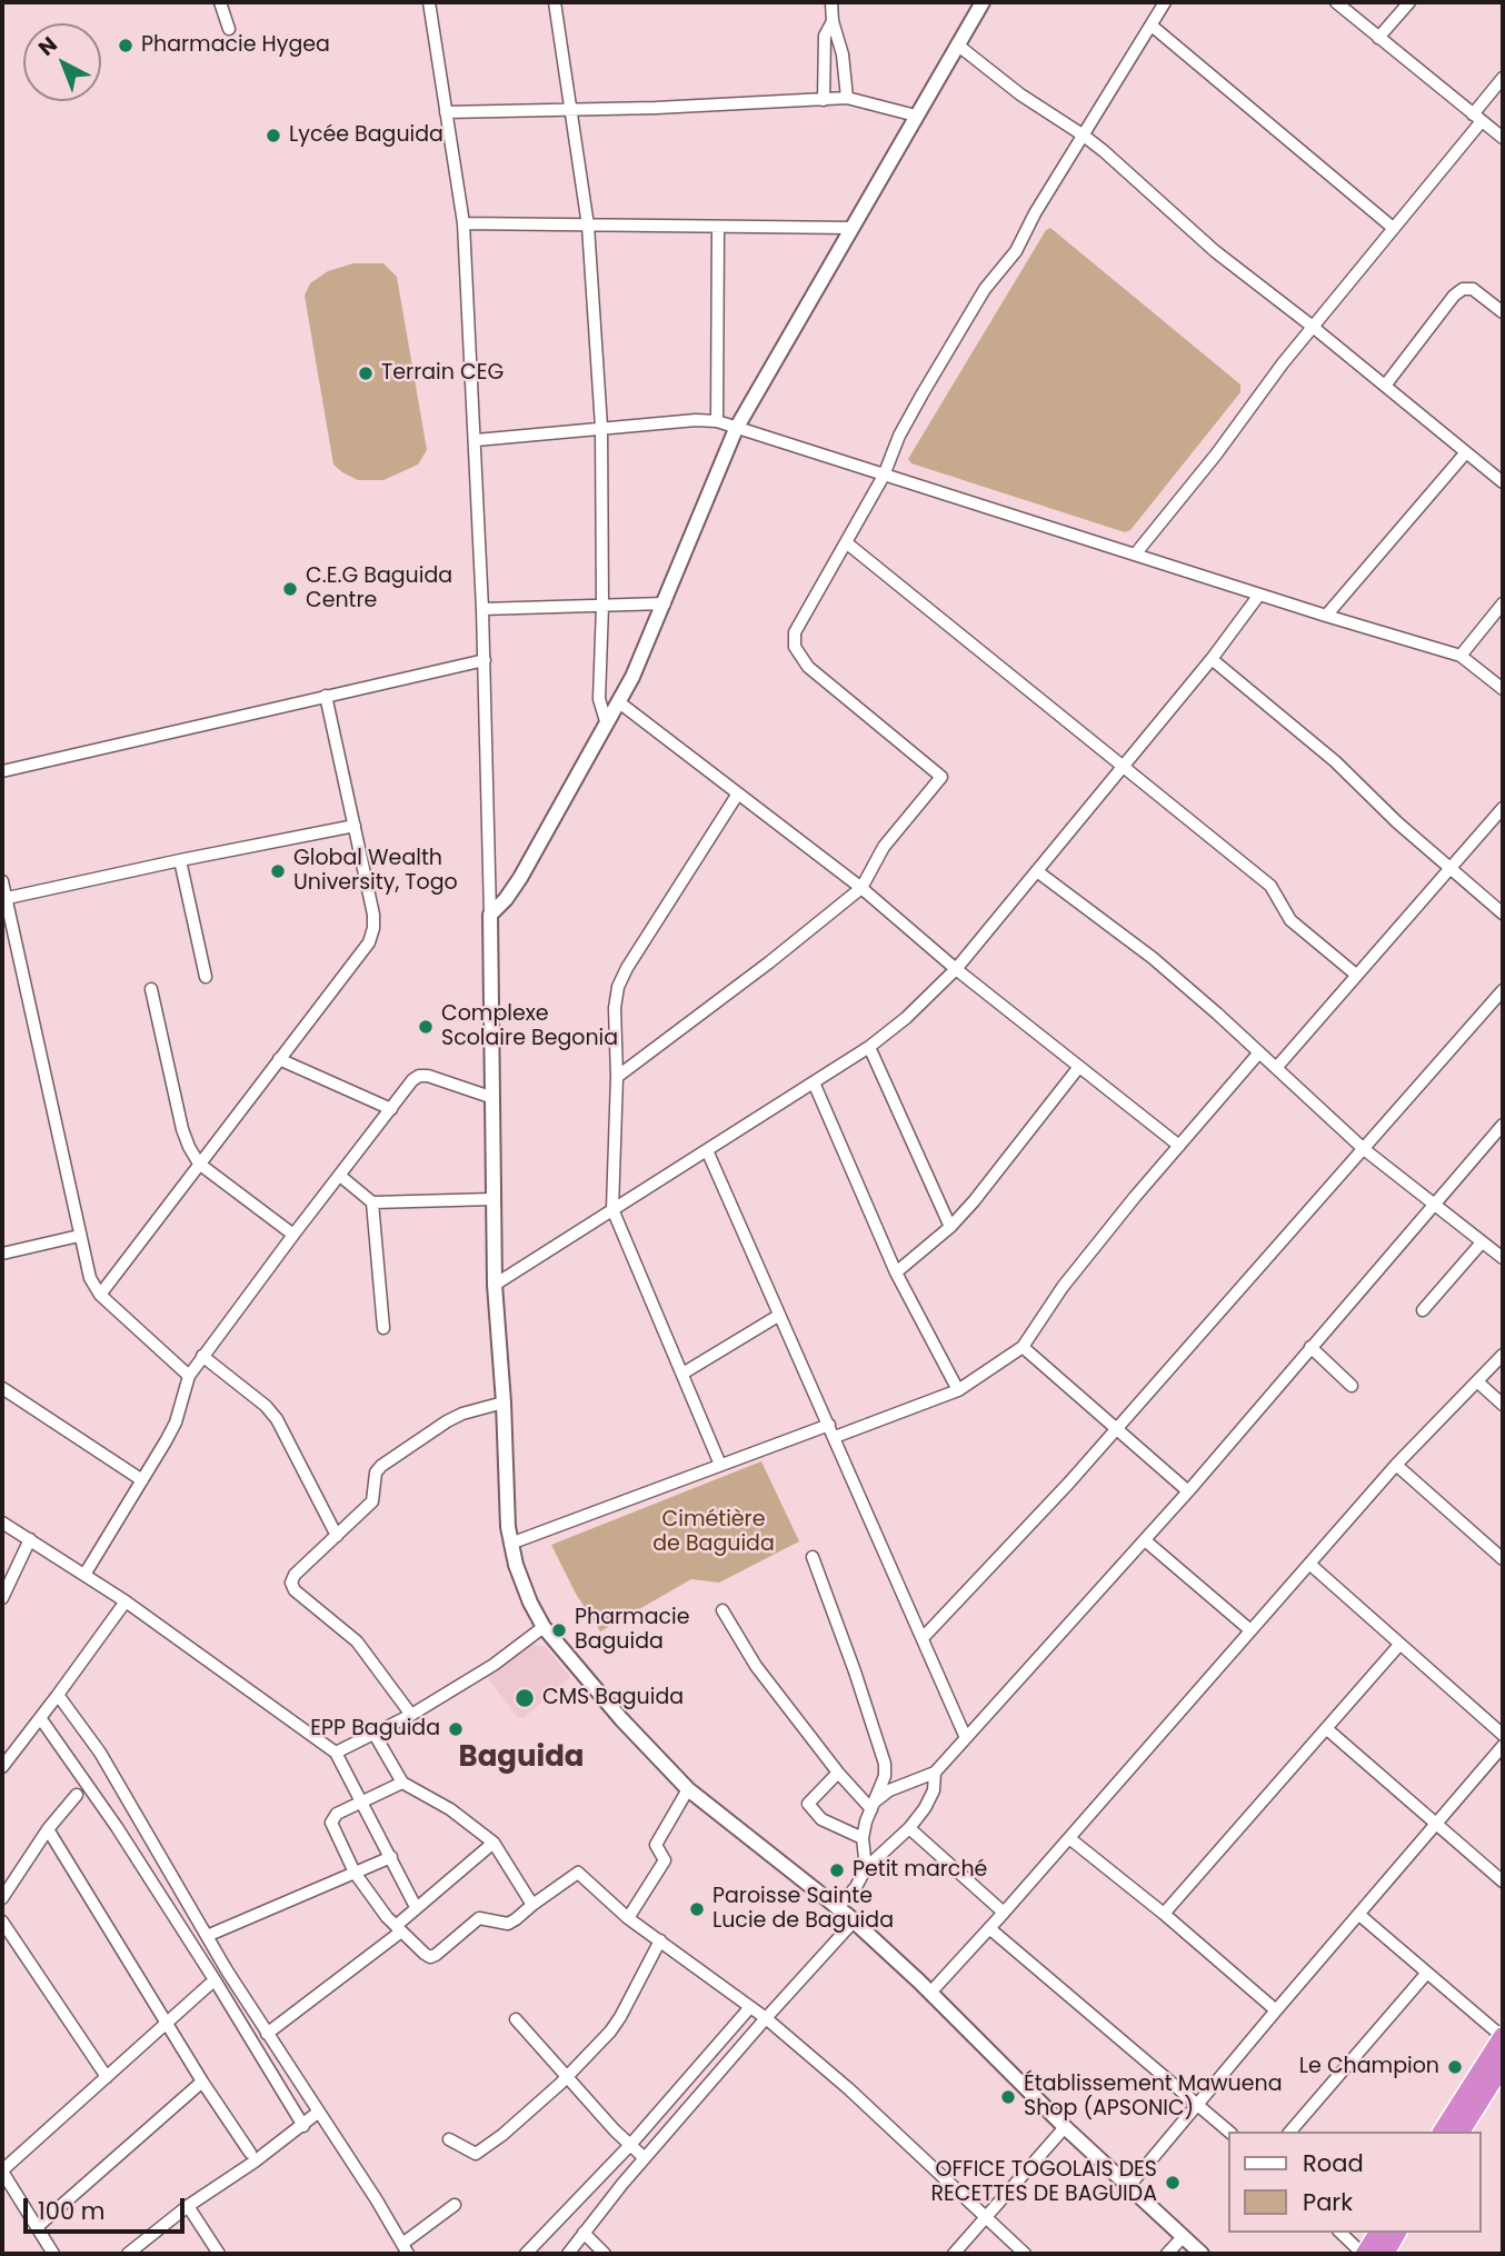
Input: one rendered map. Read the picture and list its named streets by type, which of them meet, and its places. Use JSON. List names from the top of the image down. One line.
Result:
{"districts":["Baguida"],"parks":["Cimétière de Baguida"],"places":["Pharmacie Hygea","Lycée Baguida","Terrain CEG","C.E.G Baguida Centre","Global Wealth University, Togo","Complexe Scolaire Begonia","Pharmacie Baguida","CMS Baguida","EPP Baguida","Petit marché","Paroisse Sainte Lucie de Baguida","Le Champion","Établissement Mawuena Shop (APSONIC)","OFFICE TOGOLAIS DES RECETTES DE BAGUIDA"],"legend":["Road","Park"],"scale_bar":"100 m","north":"top left"}
